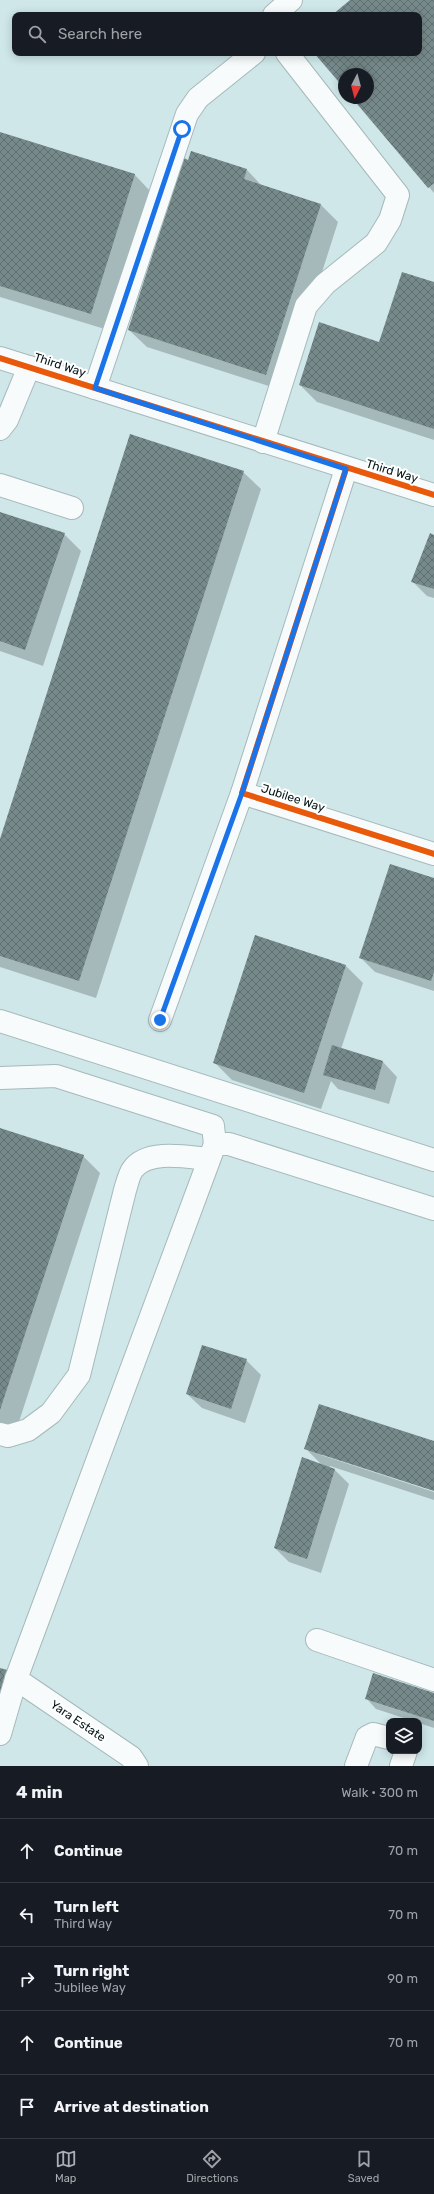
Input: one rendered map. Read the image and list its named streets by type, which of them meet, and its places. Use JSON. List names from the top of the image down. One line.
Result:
{"streets":{"street":["Third Way","Jubilee Way","Yara Estate"]},"crossings":[["Third Way","Jubilee Way"]],"north":"bottom","page":{"search":"Search here","heading":["4 min","Walk · 300 m"],"list":[["Continue","70 m"],["Turn left","Third Way","70 m"],["Turn right","Jubilee Way","90 m"],["Continue","70 m"],"Arrive at destination"],"nav":["Map","Directions","Saved"]}}
